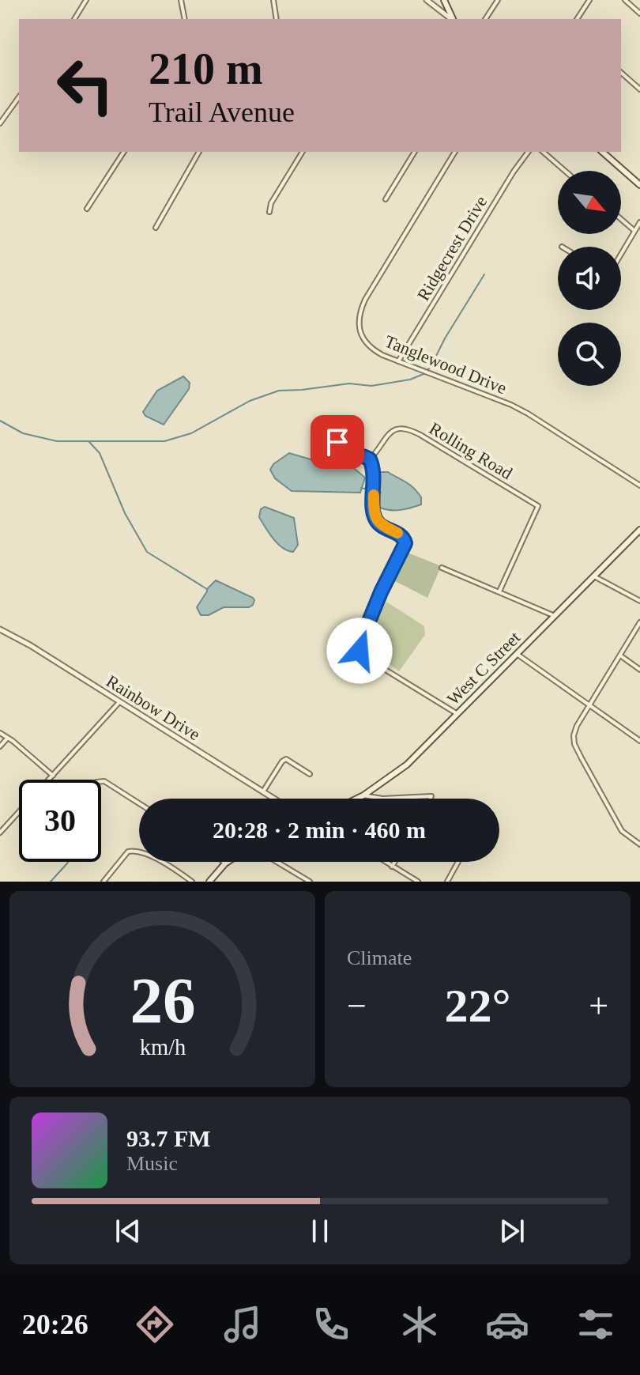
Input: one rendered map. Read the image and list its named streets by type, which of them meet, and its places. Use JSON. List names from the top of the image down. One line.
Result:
{"streets":{"main road":["West C Street"],"street":["Ridgecrest Drive","Tanglewood Drive","Rolling Road","Rainbow Drive"]},"crossings":[["Ridgecrest Drive","Tanglewood Drive"]],"north":"bottom right","page":{"turn":["210 m","Trail Avenue"],"limit":"30","trip":"20:28 · 2 min · 460 m","tile":"Climate","heat":["−","22°","+"],"song":["93.7 FM","Music"],"tabs":"20:26","gauge":["26","km/h"]}}
